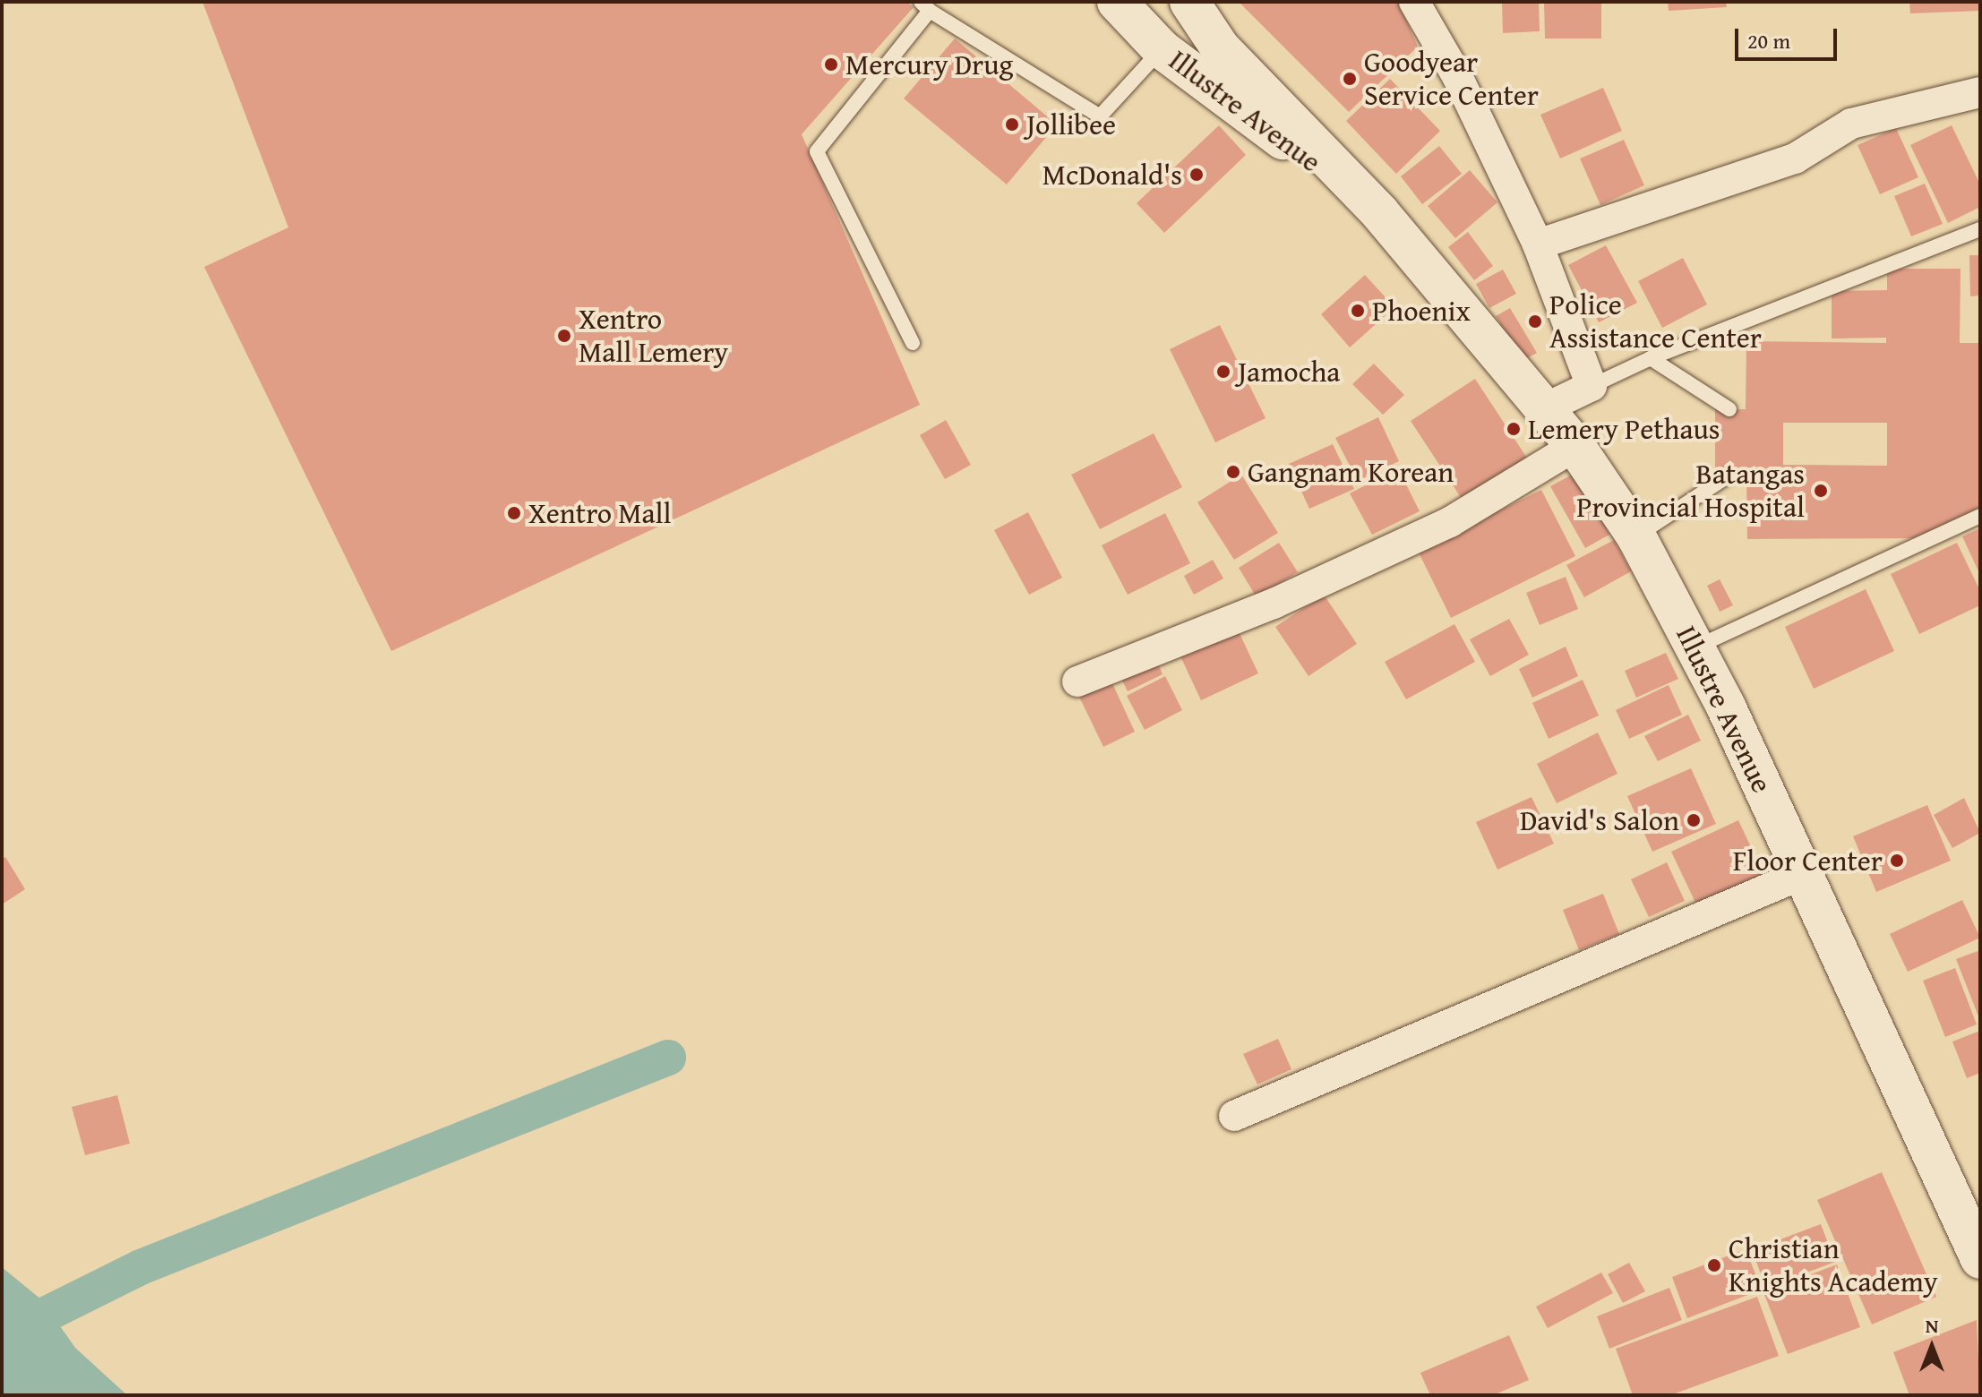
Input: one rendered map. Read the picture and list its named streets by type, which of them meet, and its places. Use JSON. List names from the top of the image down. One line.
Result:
{"streets":{"main road":["Illustre Avenue"]},"places":["Mercury Drug","Goodyear Service Center","Jollibee","McDonald's","Phoenix","Police Assistance Center","Xentro Mall Lemery","Jamocha","Lemery Pethaus","Gangnam Korean","Batangas Provincial Hospital","Xentro Mall","David's Salon","Floor Center","Christian Knights Academy"],"scale_bar":"20 m","north":"top"}
